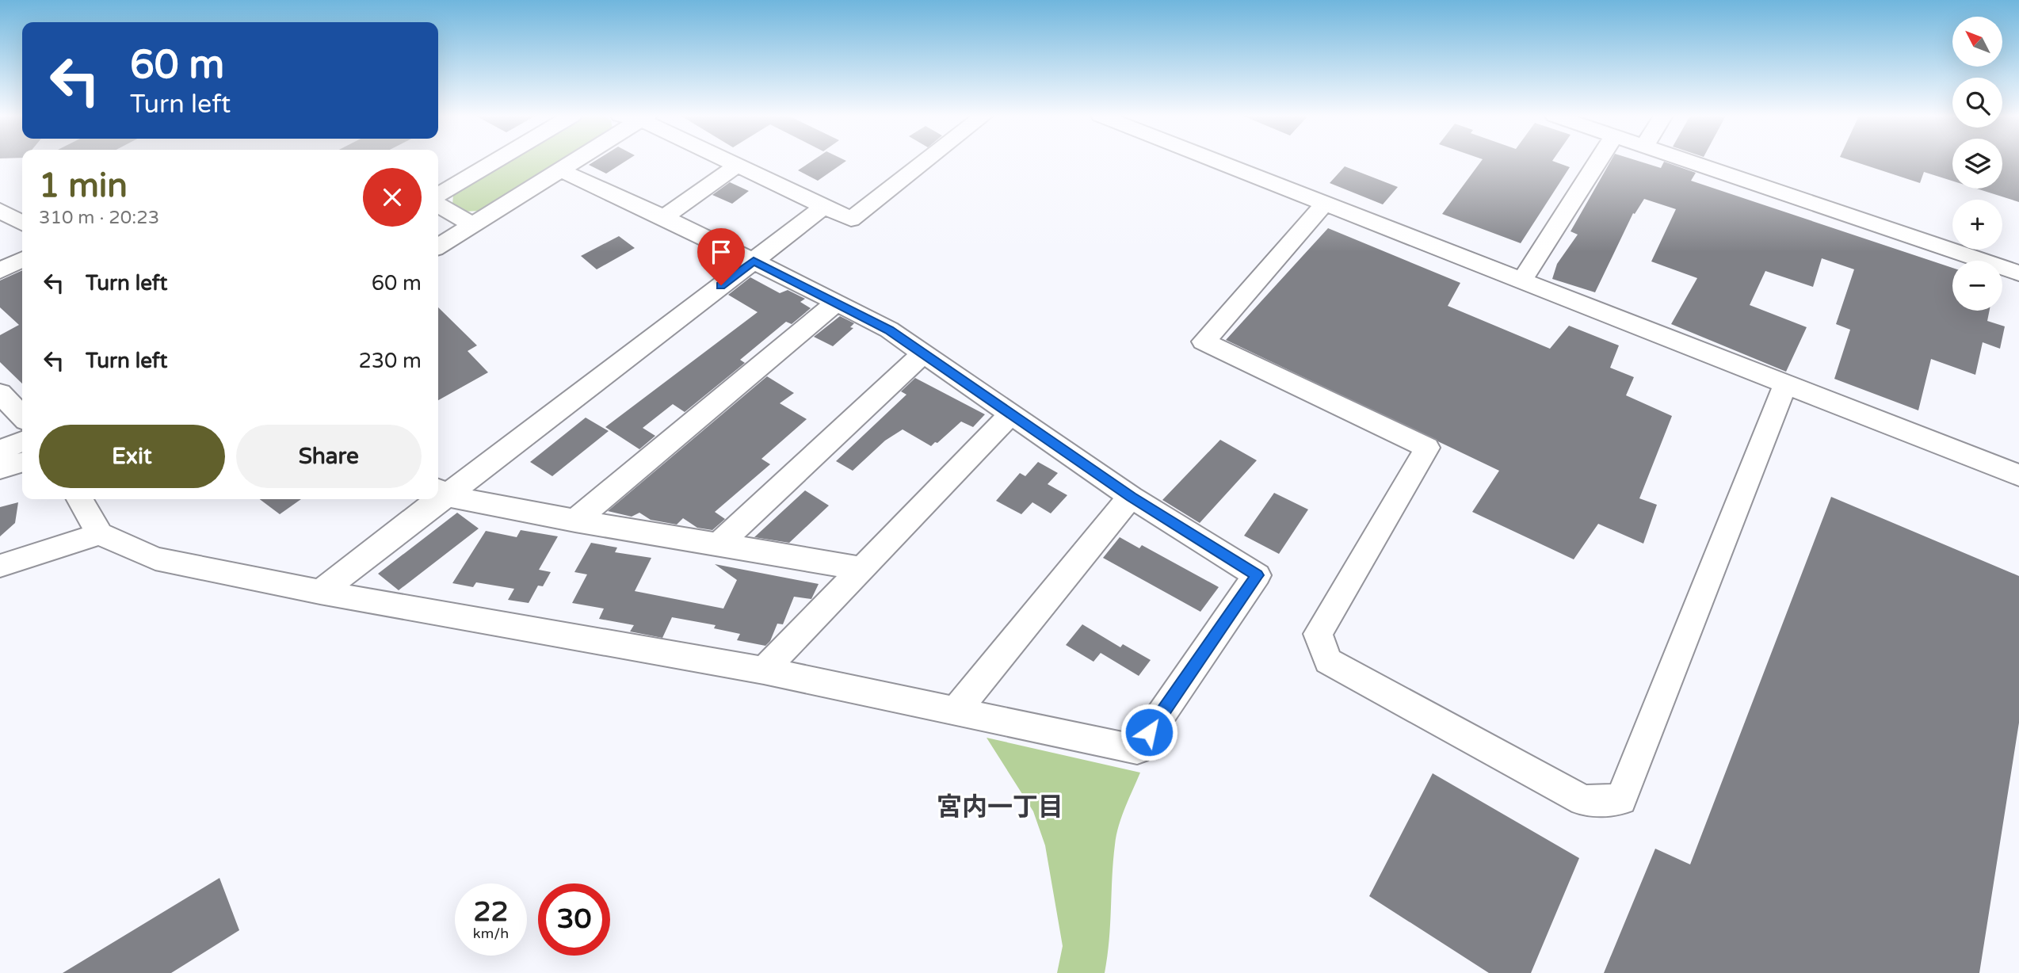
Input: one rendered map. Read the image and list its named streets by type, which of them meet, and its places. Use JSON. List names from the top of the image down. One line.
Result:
{"districts":["宮内一丁目"],"north":"top left","page":{"map_buttons":["+","−"],"turn":["60 m","Turn left"],"heading":["1 min","310 m · 20:23"],"list":[{"name":"Turn left","value":"60 m"},{"name":"Turn left","value":"230 m"}],"buttons":["Exit","Share"],"speed":"22 km/h","limit":"30"}}
